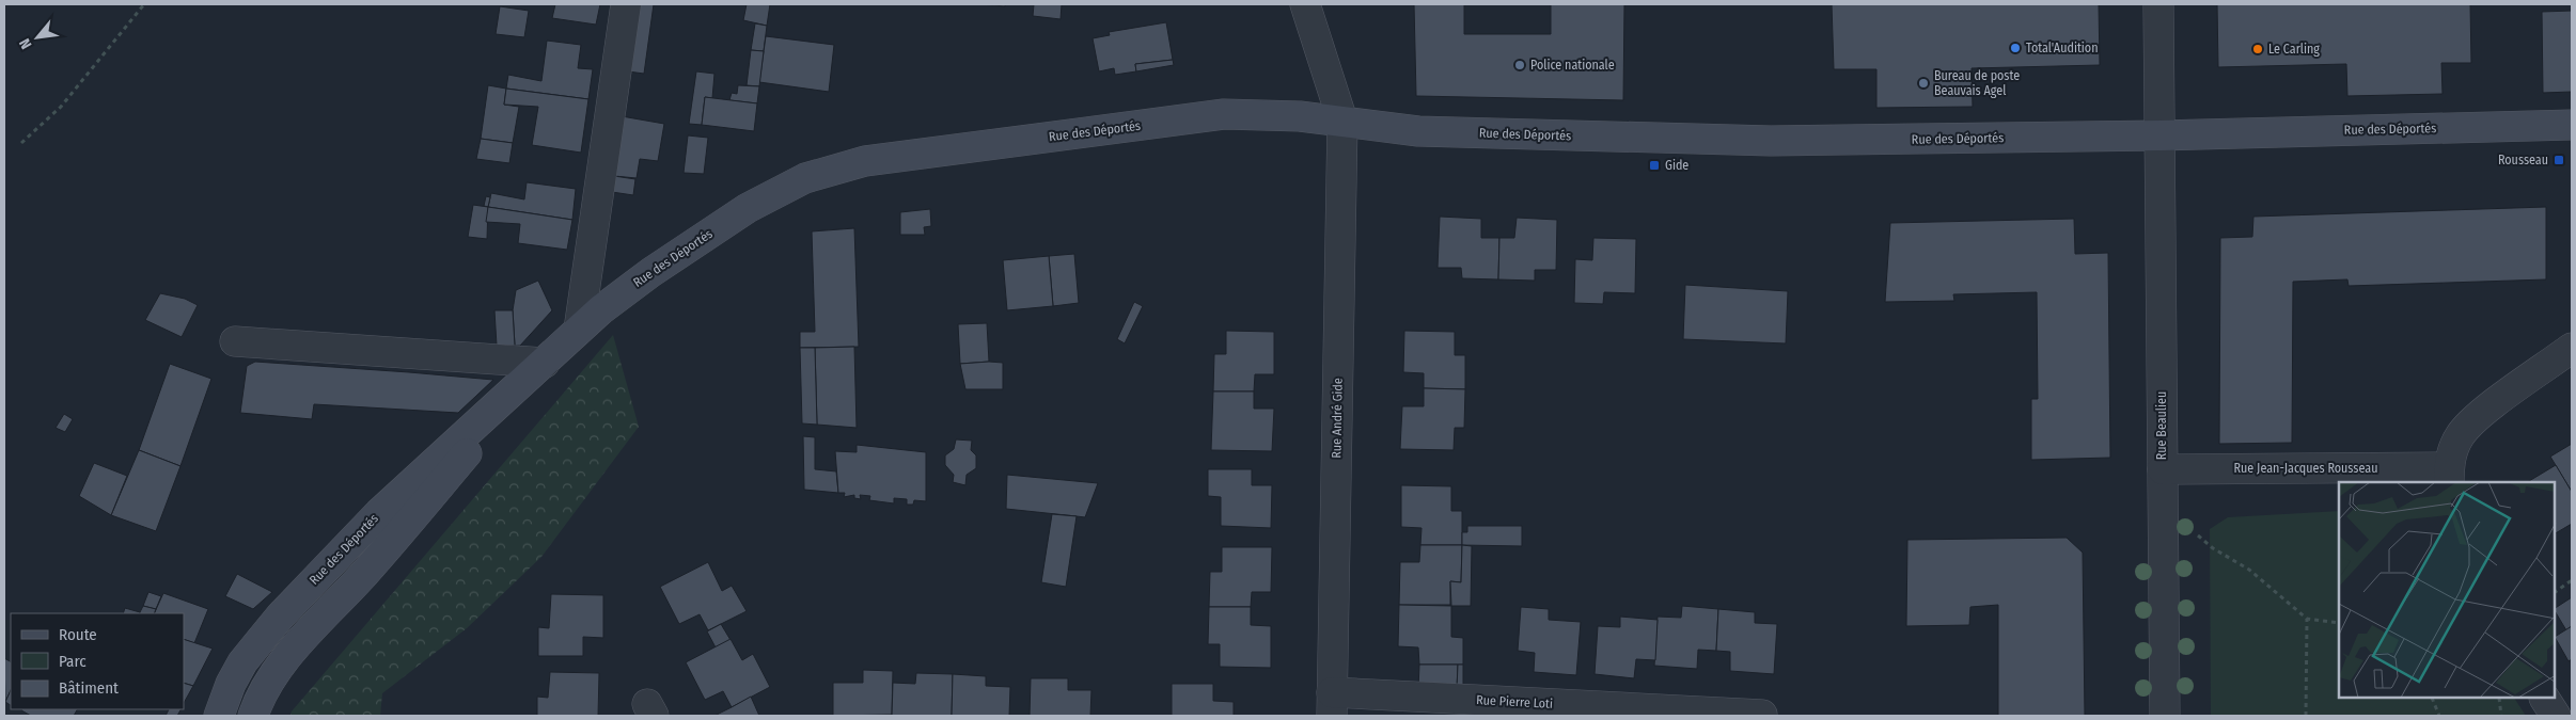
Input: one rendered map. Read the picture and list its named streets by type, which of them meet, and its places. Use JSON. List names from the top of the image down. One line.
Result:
{"streets":{"street":["Rue des Déportés","Rue André Gide","Rue Beaulieu","Rue Jean-Jacques Rousseau","Rue Pierre Loti"]},"crossings":[["Rue des Déportés","Rue André Gide"],["Rue des Déportés","Rue Beaulieu"],["Rue André Gide","Rue Pierre Loti"],["Rue Beaulieu","Rue Jean-Jacques Rousseau"]],"places":{"other":["Total'Audition","Le Carling","Police nationale","Bureau de poste Beauvais Agel"],"transit":["Rousseau","Gide"]},"legend":["Route","Parc","Bâtiment"],"north":"bottom left"}
